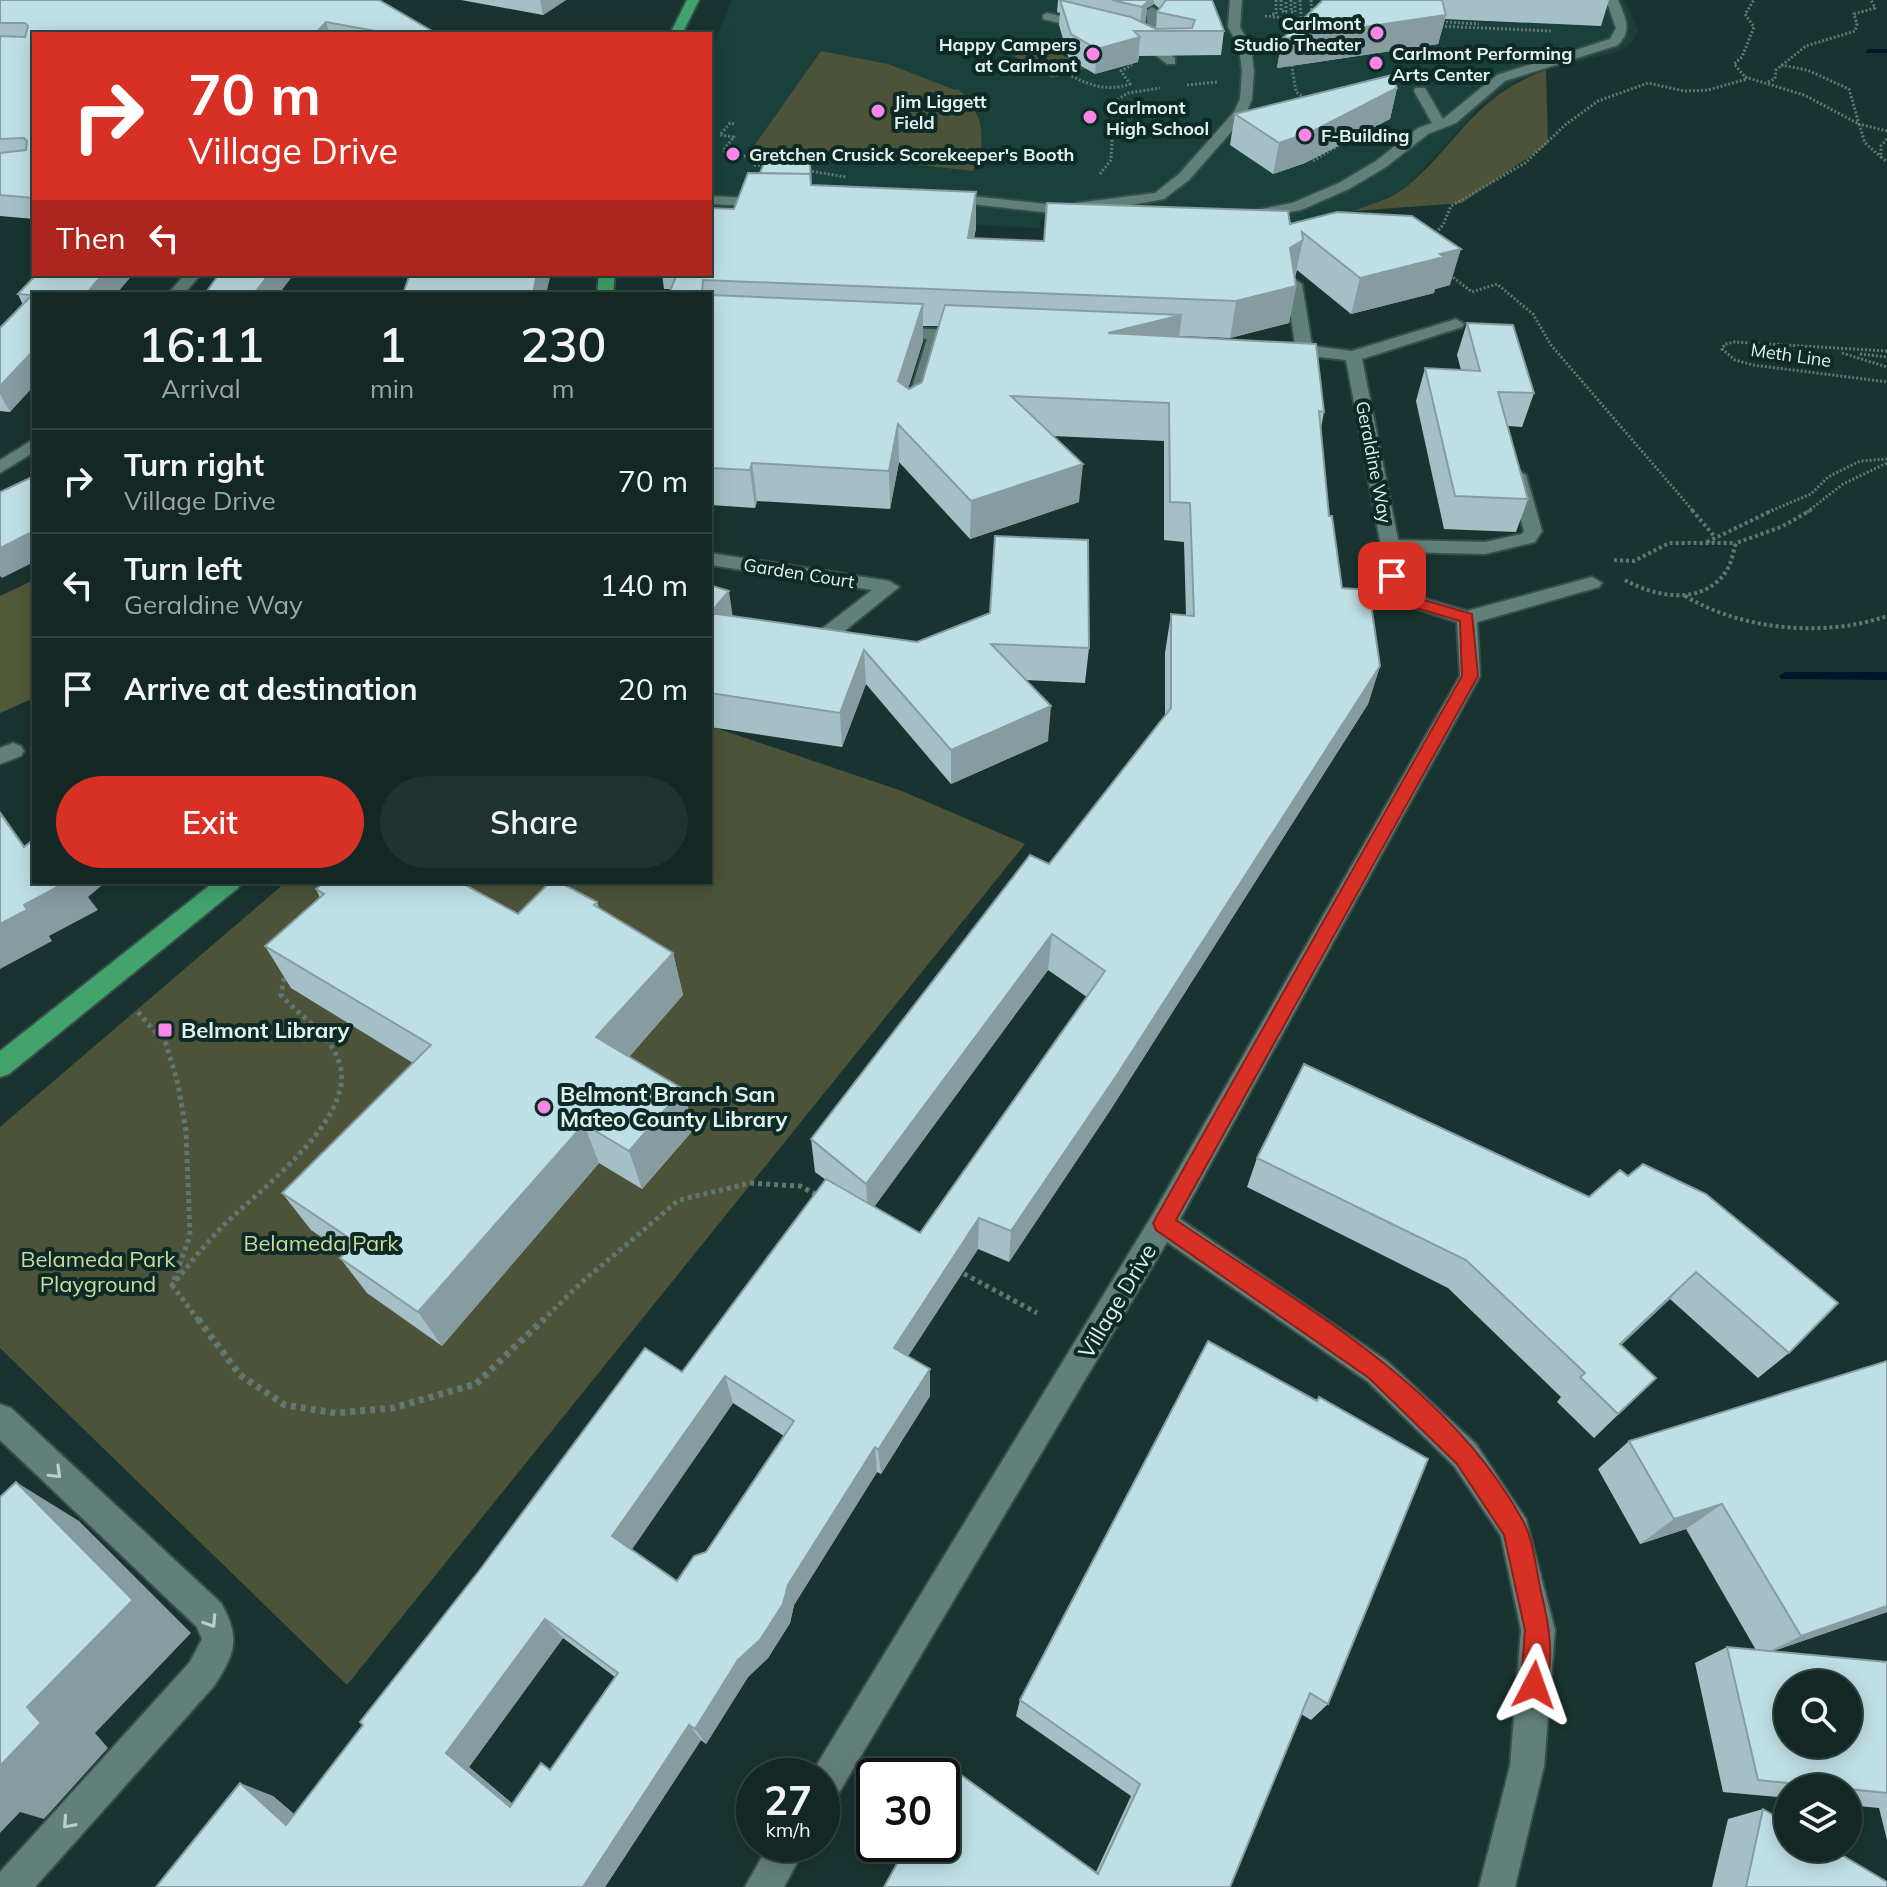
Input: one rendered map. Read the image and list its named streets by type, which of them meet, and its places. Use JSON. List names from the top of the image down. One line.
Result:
{"streets":{"street":["Geraldine Way","Garden Court","Village Drive"],"path":["Meth Line"]},"crossings":[["Geraldine Way","Village Drive"]],"parks":["Belameda Park","Belameda Park Playground"],"places":{"other":["Carlmont Studio Theater","Happy Campers at Carlmont","Carlmont Performing Arts Center","Jim Liggett Field","Carlmont High School","F-Building","Gretchen Crusick Scorekeeper's Booth","Belmont Branch San Mateo County Library"],"transit":["Belmont Library"]},"page":{"turn":["70 m","Village Drive"],"then":"Then","eta":["16:11","Arrival","1","min","230","m"],"list":[{"name":"Turn right","note":"Village Drive","value":"70 m"},{"name":"Turn left","note":"Geraldine Way","value":"140 m"},{"name":"Arrive at destination","value":"20 m"}],"buttons":["Exit","Share"],"speed":"27 km/h","limit":"30"}}
